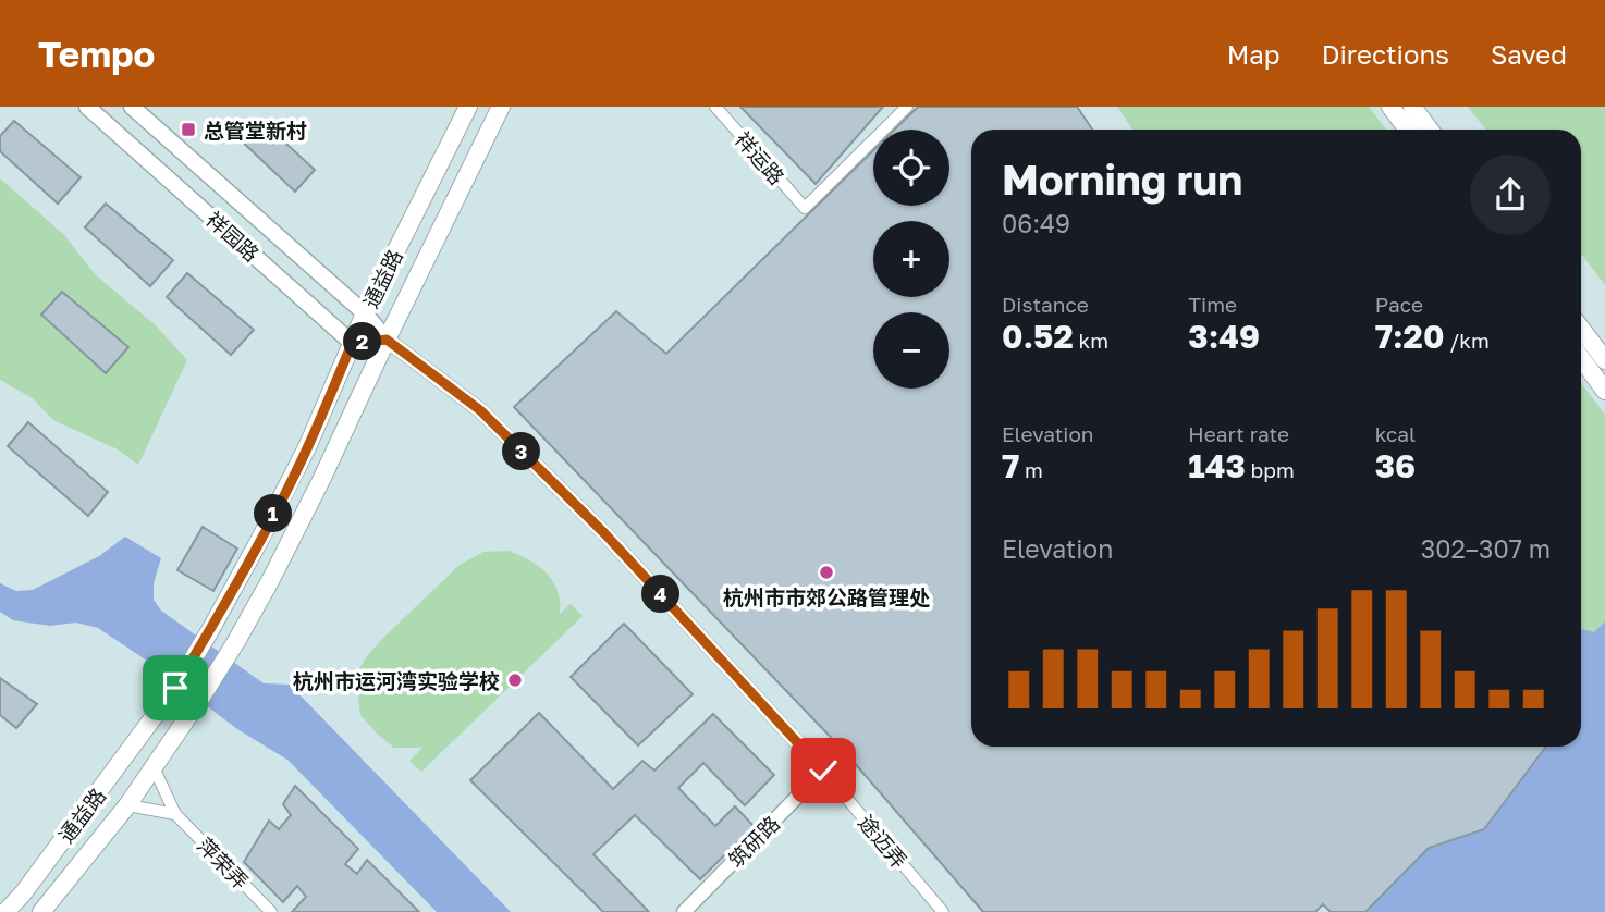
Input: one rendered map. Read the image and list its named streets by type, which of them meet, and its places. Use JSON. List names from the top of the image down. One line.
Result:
{"streets":{"main road":["祥园路","通益路"],"street":["祥运路","筑研路","途迈弄","萍荣弄"]},"crossings":[["祥园路","通益路"],["祥园路","筑研路"],["祥园路","途迈弄"],["通益路","萍荣弄"],["筑研路","途迈弄"]],"places":{"transit":["总管堂新村"],"other":["杭州市市郊公路管理处","杭州市运河湾实验学校"]},"page":{"header":"Tempo","nav":["Map","Directions","Saved"],"map_buttons":["+","−"],"heading":["Morning run","06:49"],"stats":[["Distance","0.52 km"],["Time","3:49"],["Pace","7:20 /km"],["Elevation","7 m"],["Heart rate","143 bpm"],["kcal","36"]],"pins":["2","3","1","4"],"chart":["Elevation","302–307 m"]}}
